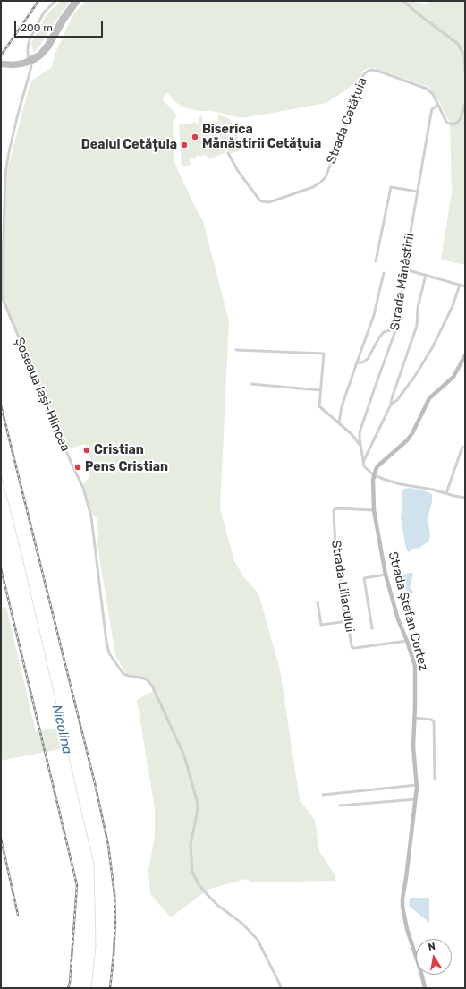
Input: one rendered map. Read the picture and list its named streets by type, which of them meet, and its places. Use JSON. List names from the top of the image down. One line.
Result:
{"streets":{"street":["Strada Cetățuia","Strada Mânăstirii","Șoseaua Iași-Hlincea","Strada Liliacului","Strada Ștefan Cortez"]},"crossings":[["Strada Cetățuia","Strada Mânăstirii"],["Strada Mânăstirii","Strada Ștefan Cortez"],["Strada Liliacului","Strada Ștefan Cortez"]],"water":["Nicolina"],"places":["Biserica Mănăstirii Cetățuia","Dealul Cetățuia","Cristian","Pens Cristian"],"scale_bar":"200 m","north":"top"}
